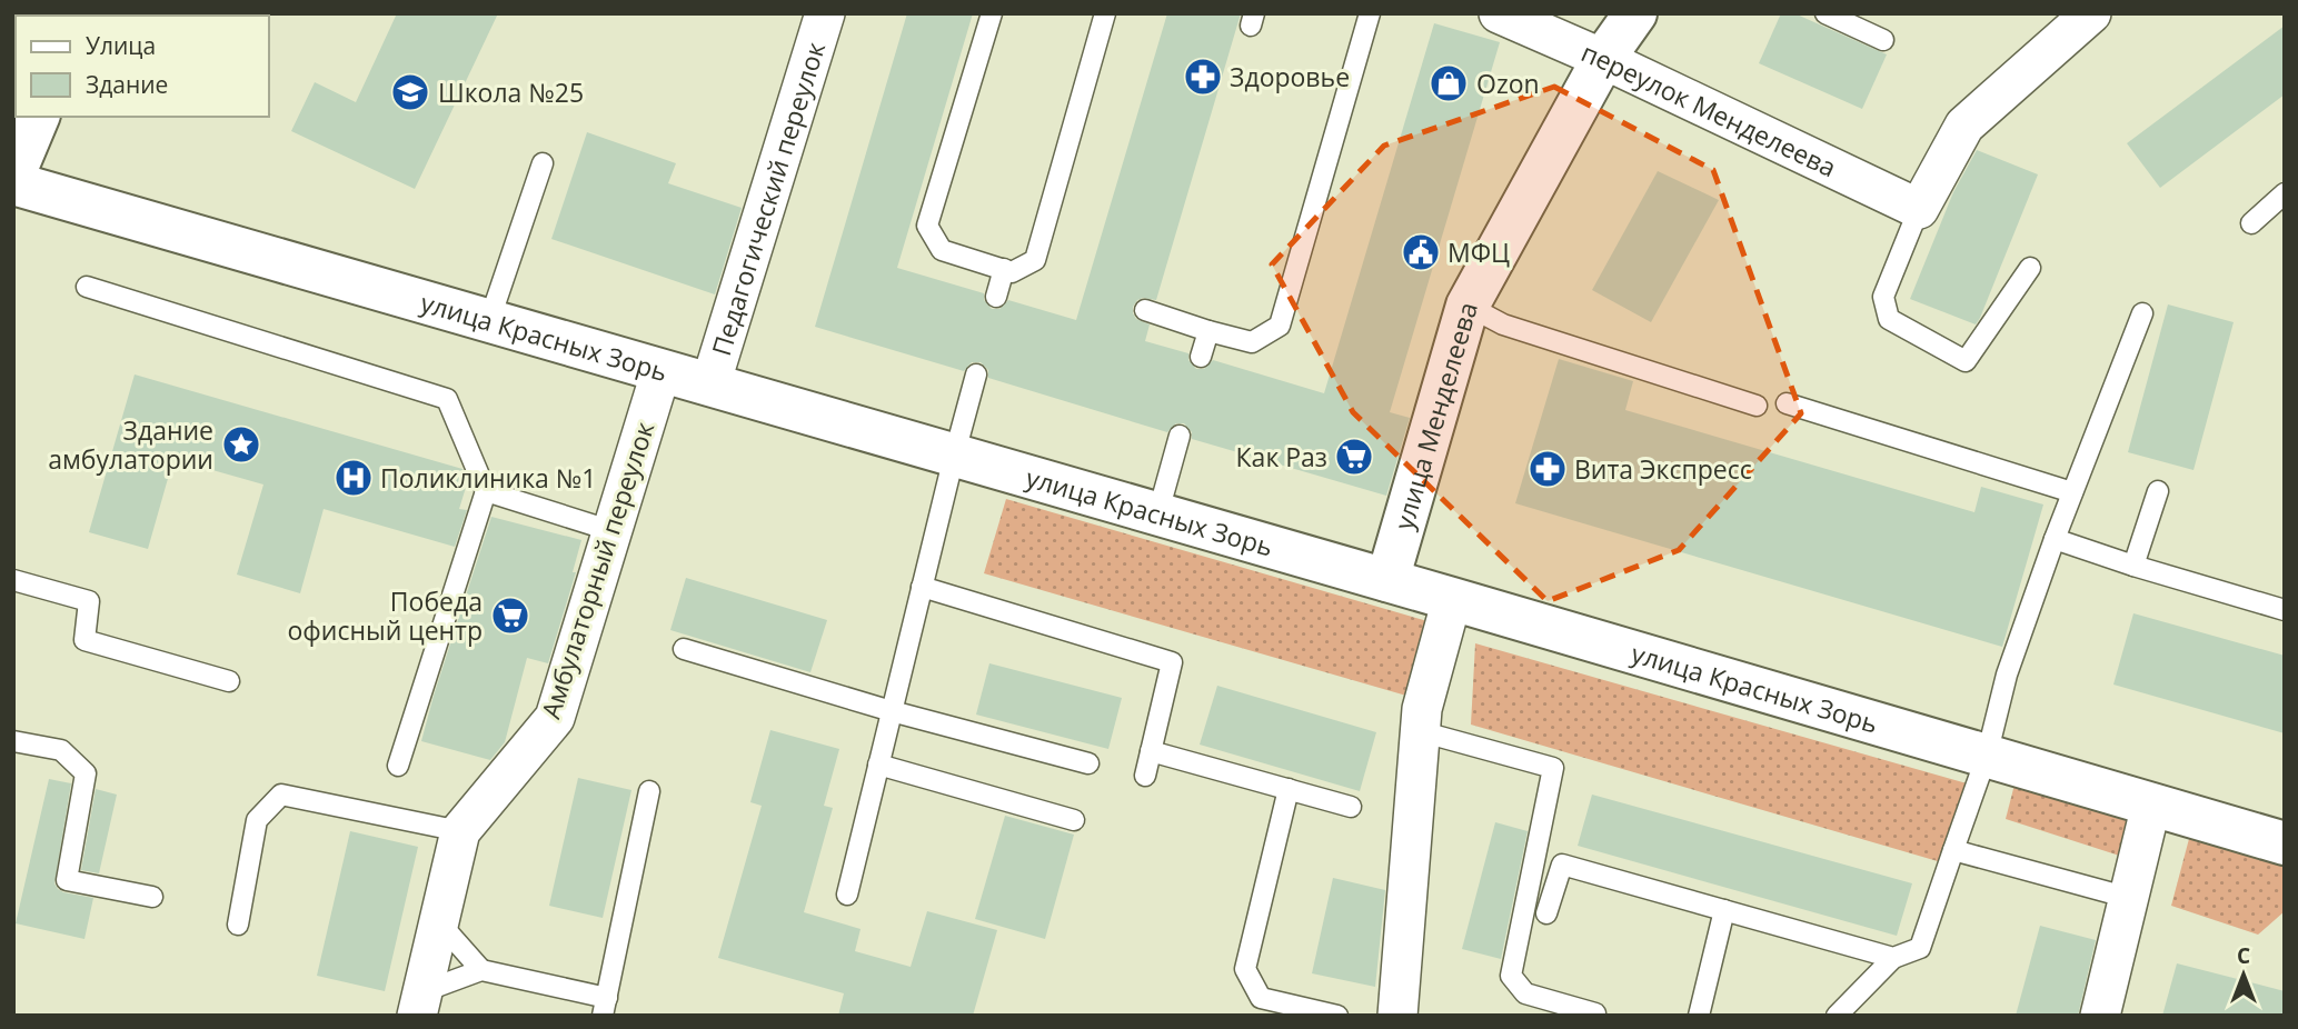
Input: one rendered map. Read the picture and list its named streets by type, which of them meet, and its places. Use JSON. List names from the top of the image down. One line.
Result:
{"streets":{"street":["переулок Менделеева","Педагогический переулок","улица Красных Зорь","улица Менделеева","Амбулаторный переулок"]},"crossings":[["переулок Менделеева","улица Менделеева"],["Педагогический переулок","улица Красных Зорь"],["улица Красных Зорь","улица Менделеева"],["улица Красных Зорь","Амбулаторный переулок"]],"places":{"pharmacy":["Здоровье","Вита Экспресс"],"shop":["Ozon"],"school or university":["Школа №25"],"public building":["МФЦ"],"place":["Здание амбулатории"],"supermarket":["Как Раз","Победа офисный центр"],"hospital":["Поликлиника №1"]},"legend":["Улица","Здание"],"north":"top"}
